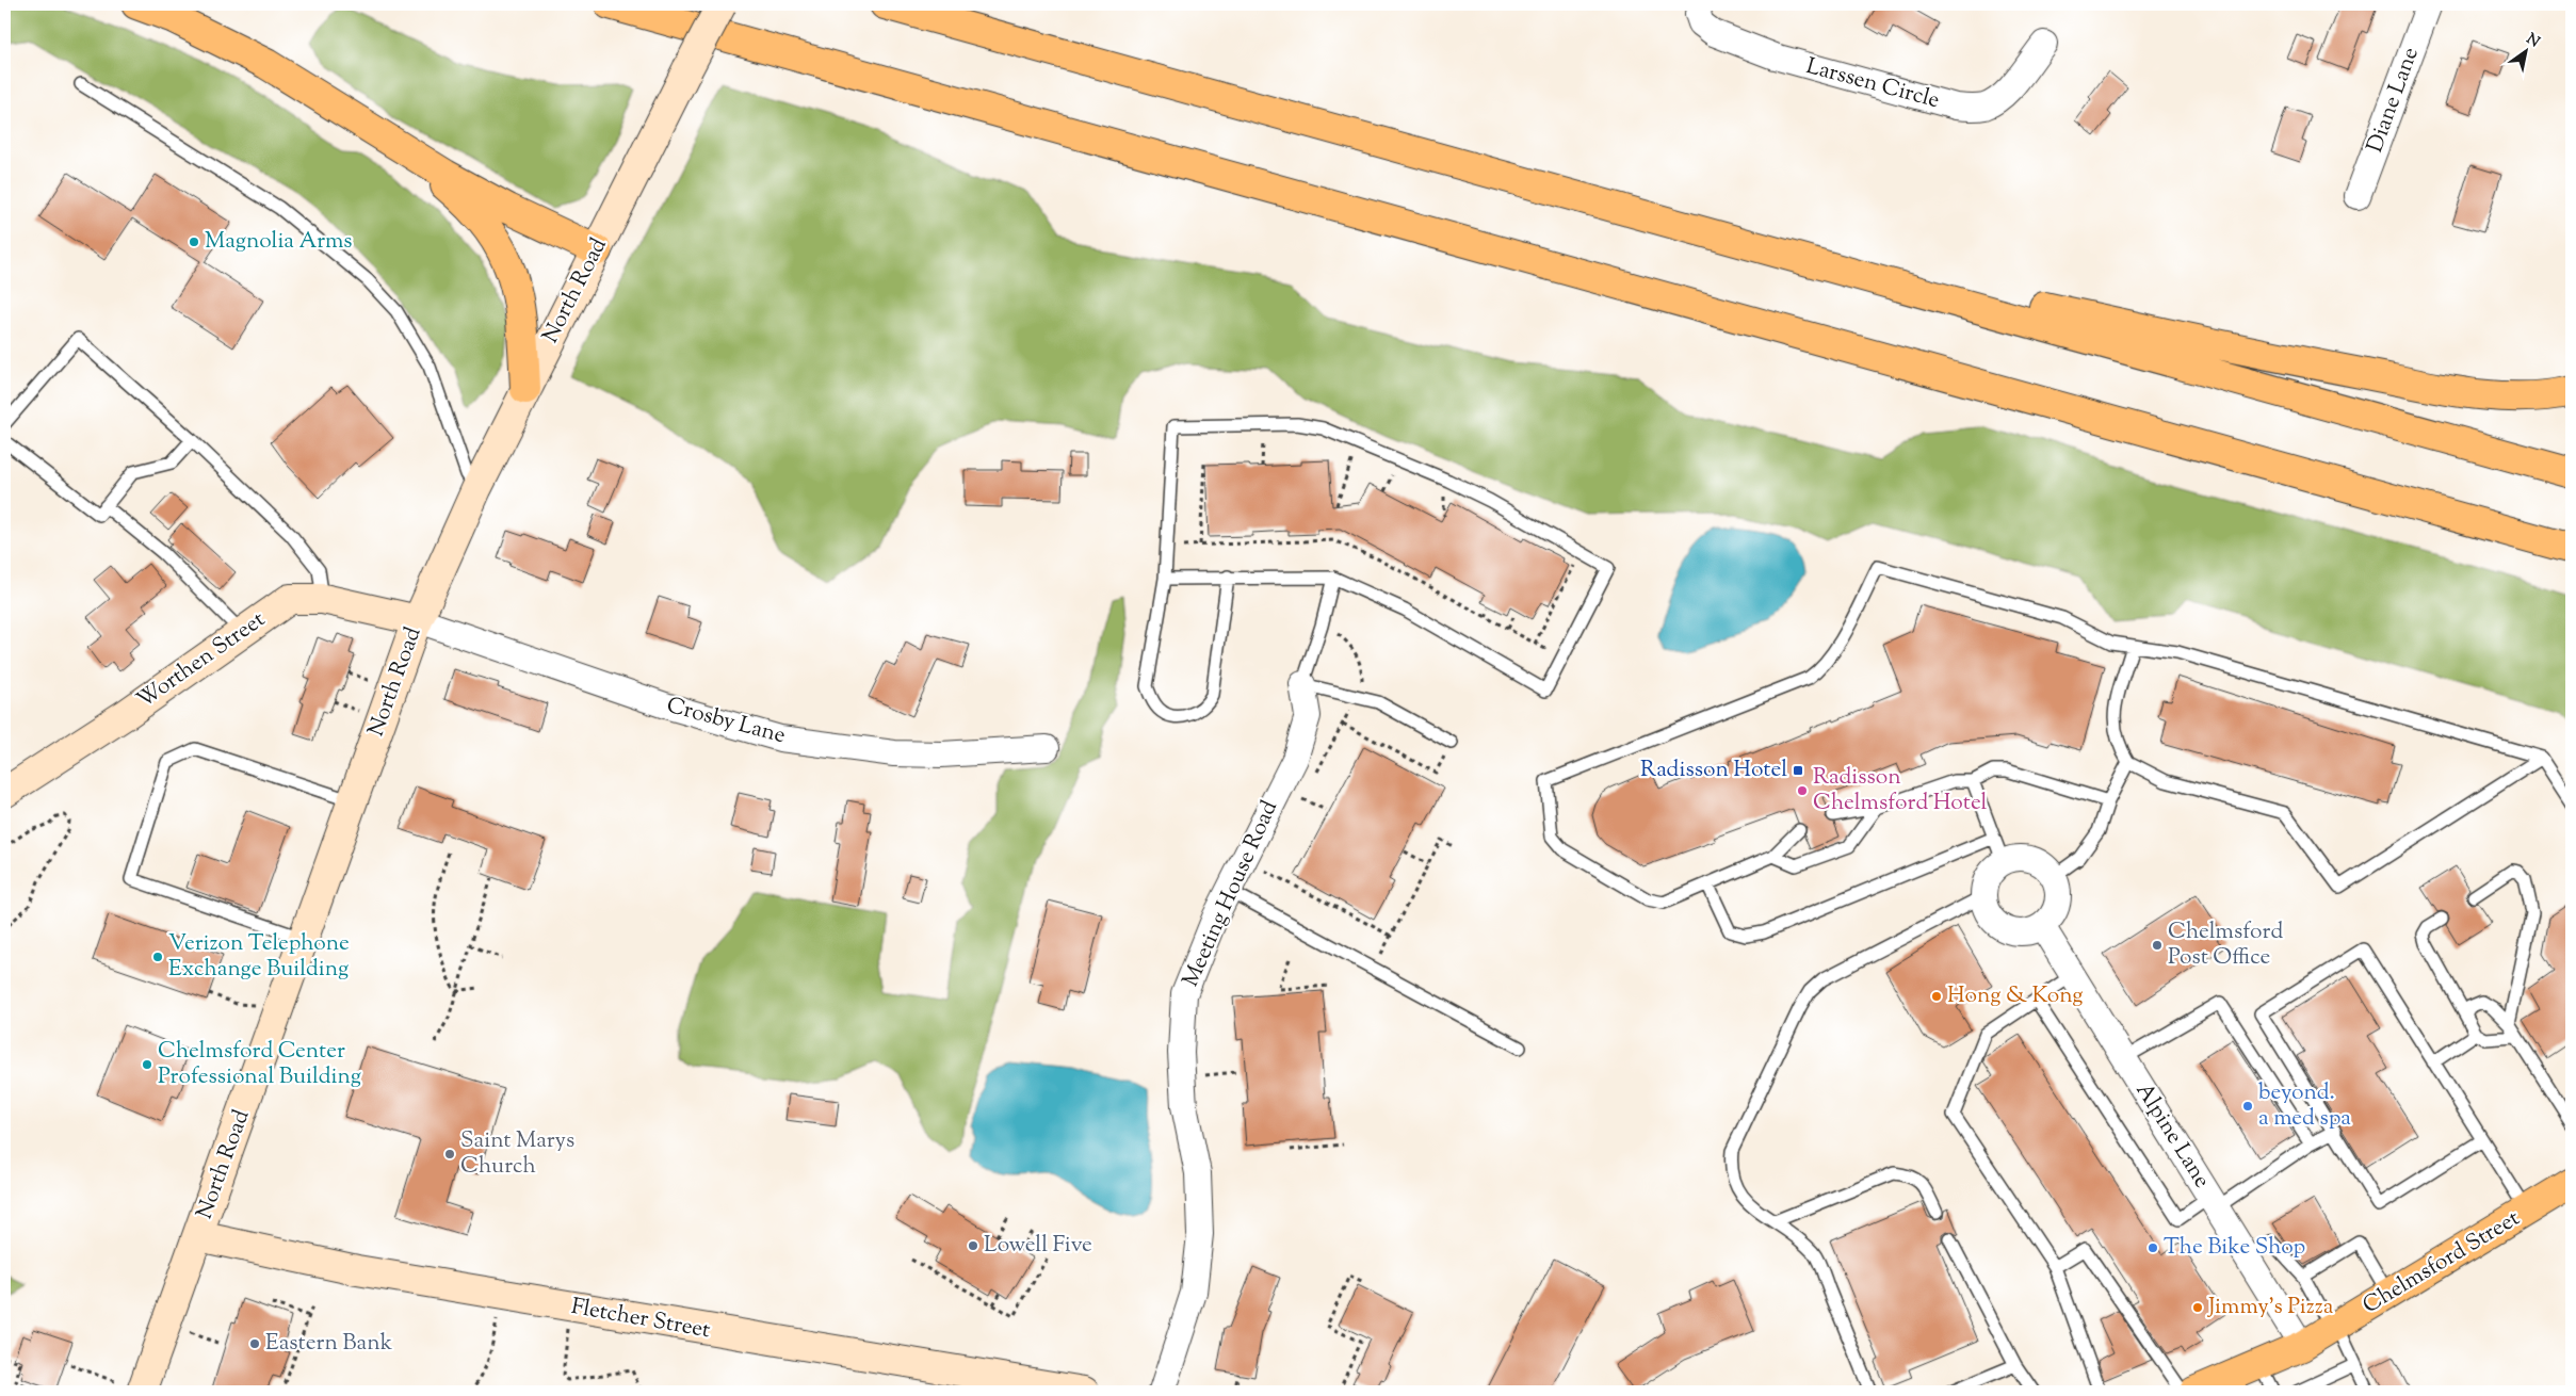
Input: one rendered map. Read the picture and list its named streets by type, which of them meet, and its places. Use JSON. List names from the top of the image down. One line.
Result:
{"streets":{"main road":["North Road","Worthen Street","Chelmsford Street","Fletcher Street"],"street":["Larssen Circle","Diane Lane","Crosby Lane","Meeting House Road","Alpine Lane"]},"crossings":[["North Road","Worthen Street"],["North Road","Crosby Lane"],["North Road","Fletcher Street"],["Worthen Street","Crosby Lane"],["Alpine Lane","Chelmsford Street"]],"places":{"other":["Magnolia Arms","Radisson Chelmsford Hotel","Chelmsford Post Office","Verizon Telephone Exchange Building","Hong & Kong","Chelmsford Center Professional Building","beyond. a med spa","Saint Marys Church","Lowell Five","The Bike Shop","Jimmy's Pizza","Eastern Bank"],"transit":["Radisson Hotel"]},"north":"top right"}
